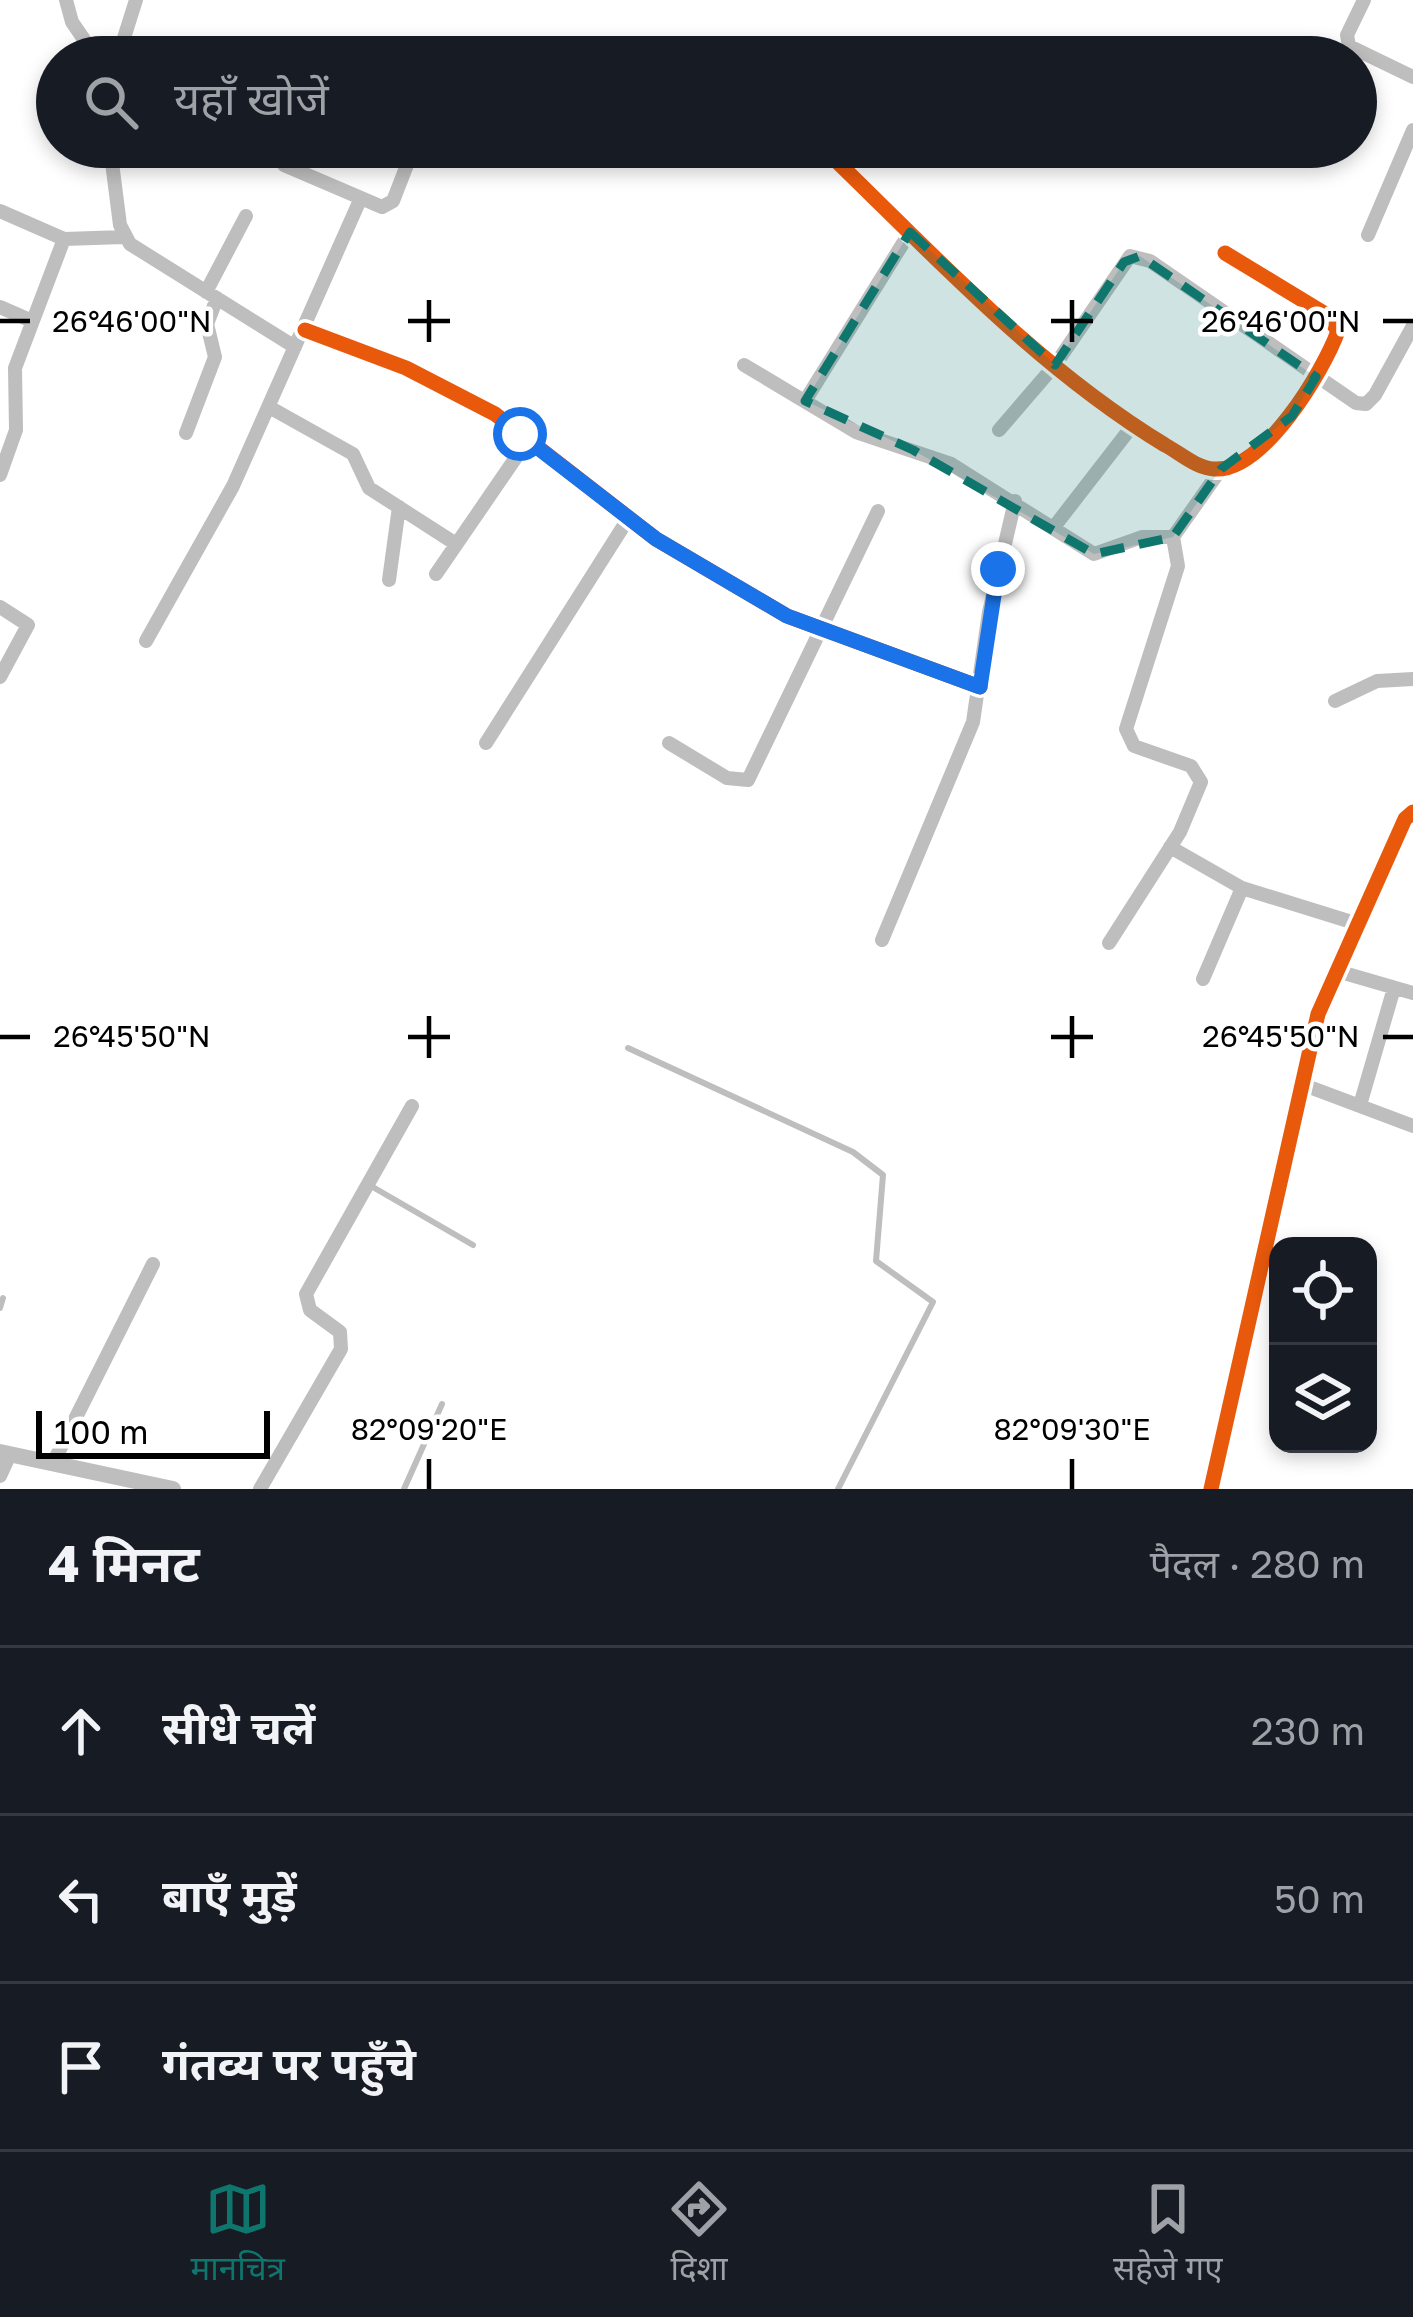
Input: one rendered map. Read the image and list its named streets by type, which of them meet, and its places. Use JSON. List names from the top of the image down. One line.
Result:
{"scale_bar":"100 m","page":{"search":"यहाँ खोजें","scale":"100 m","heading":["4 मिनट","पैदल · 280 m"],"list":[["सीधे चलें","230 m"],["बाएँ मुड़ें","50 m"],"गंतव्य पर पहुँचे"],"nav":["मानचित्र","दिशा","सहेजे गए"]},"coordinates":["26°46'00\"N","26°45'50\"N","82°09'20\"E","82°09'30\"E"]}
